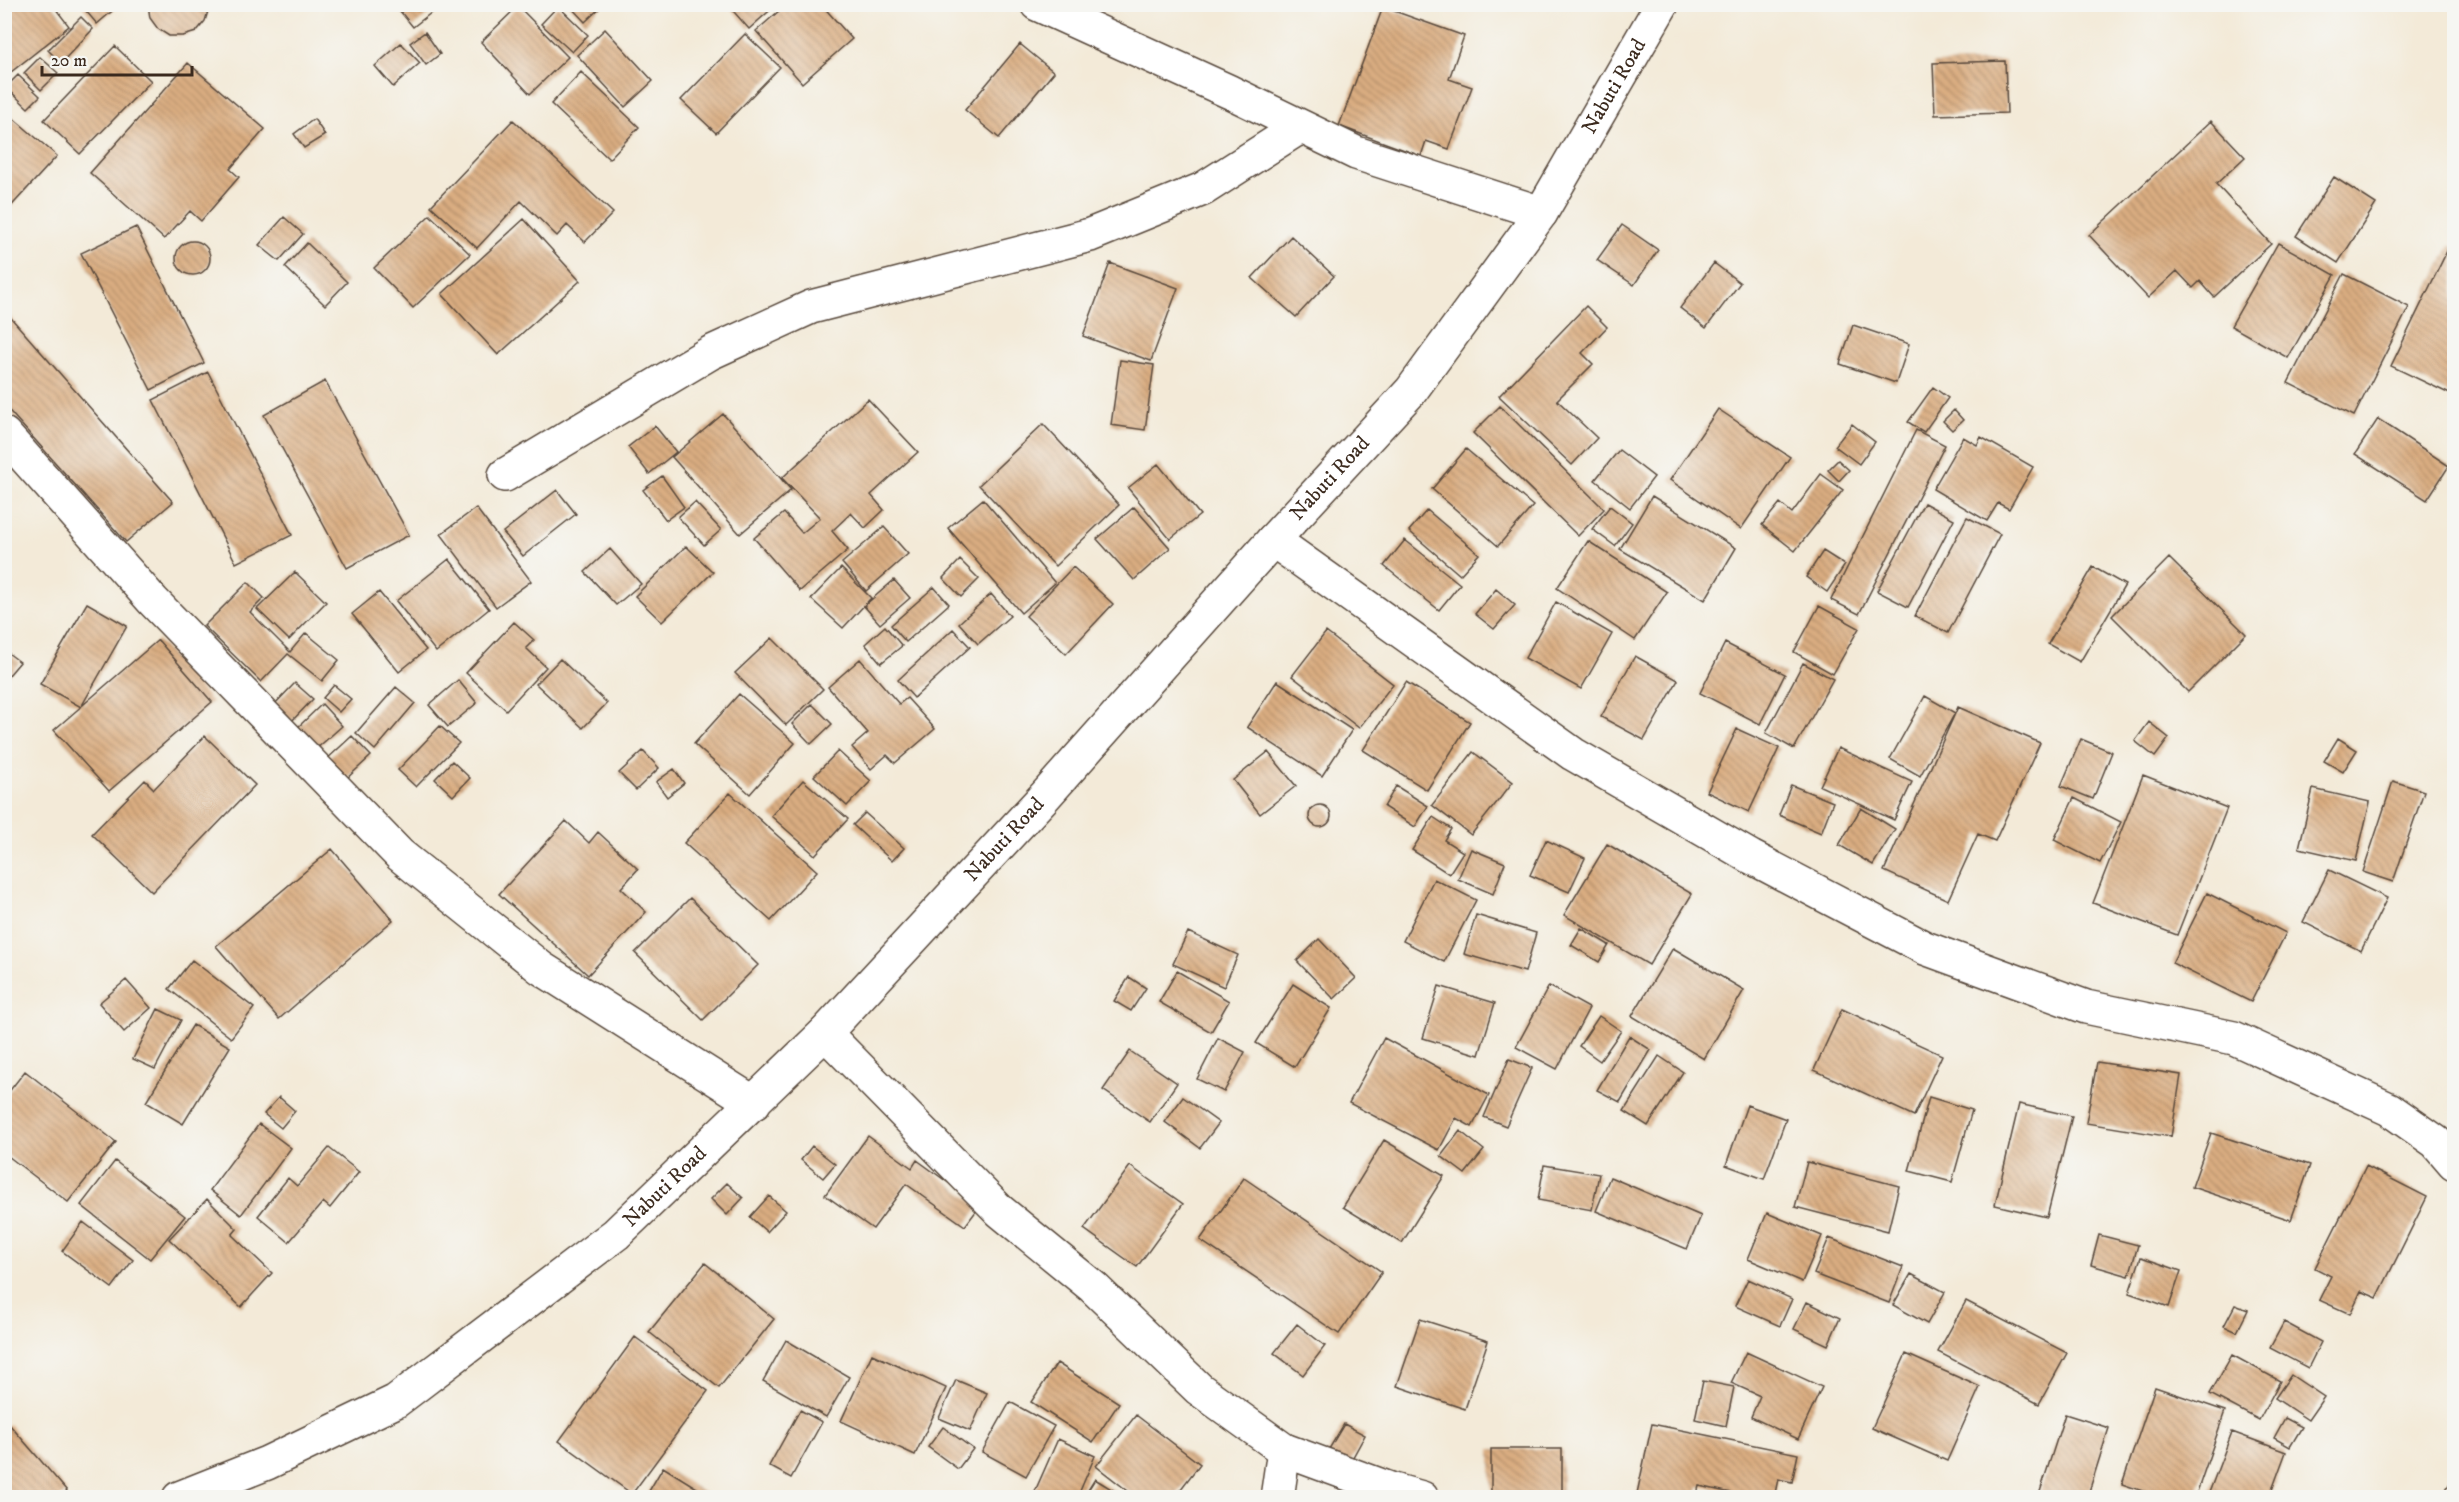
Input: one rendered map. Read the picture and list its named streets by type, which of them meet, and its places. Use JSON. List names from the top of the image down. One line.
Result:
{"streets":{"street":["Nabuti Road"]},"scale_bar":"20 m"}
